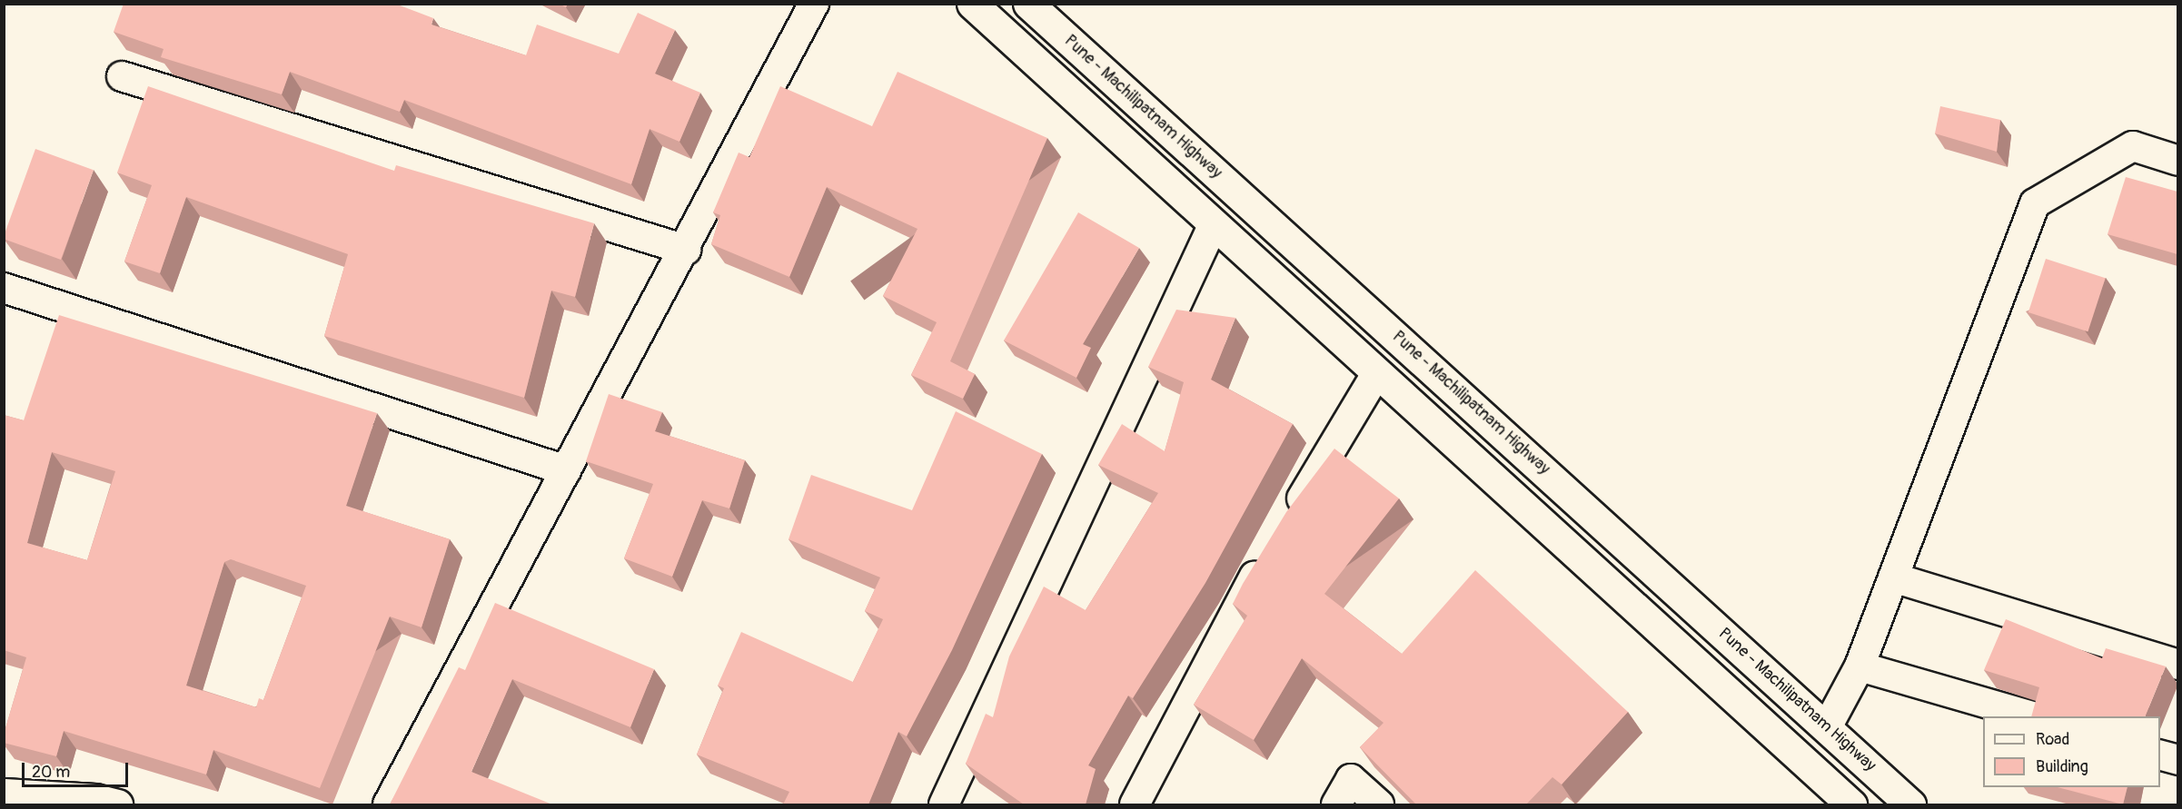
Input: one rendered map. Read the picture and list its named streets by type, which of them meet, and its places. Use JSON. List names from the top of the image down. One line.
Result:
{"streets":{"main road":["Pune - Machilipatnam Highway"]},"legend":["Road","Building"],"scale_bar":"20 m"}
